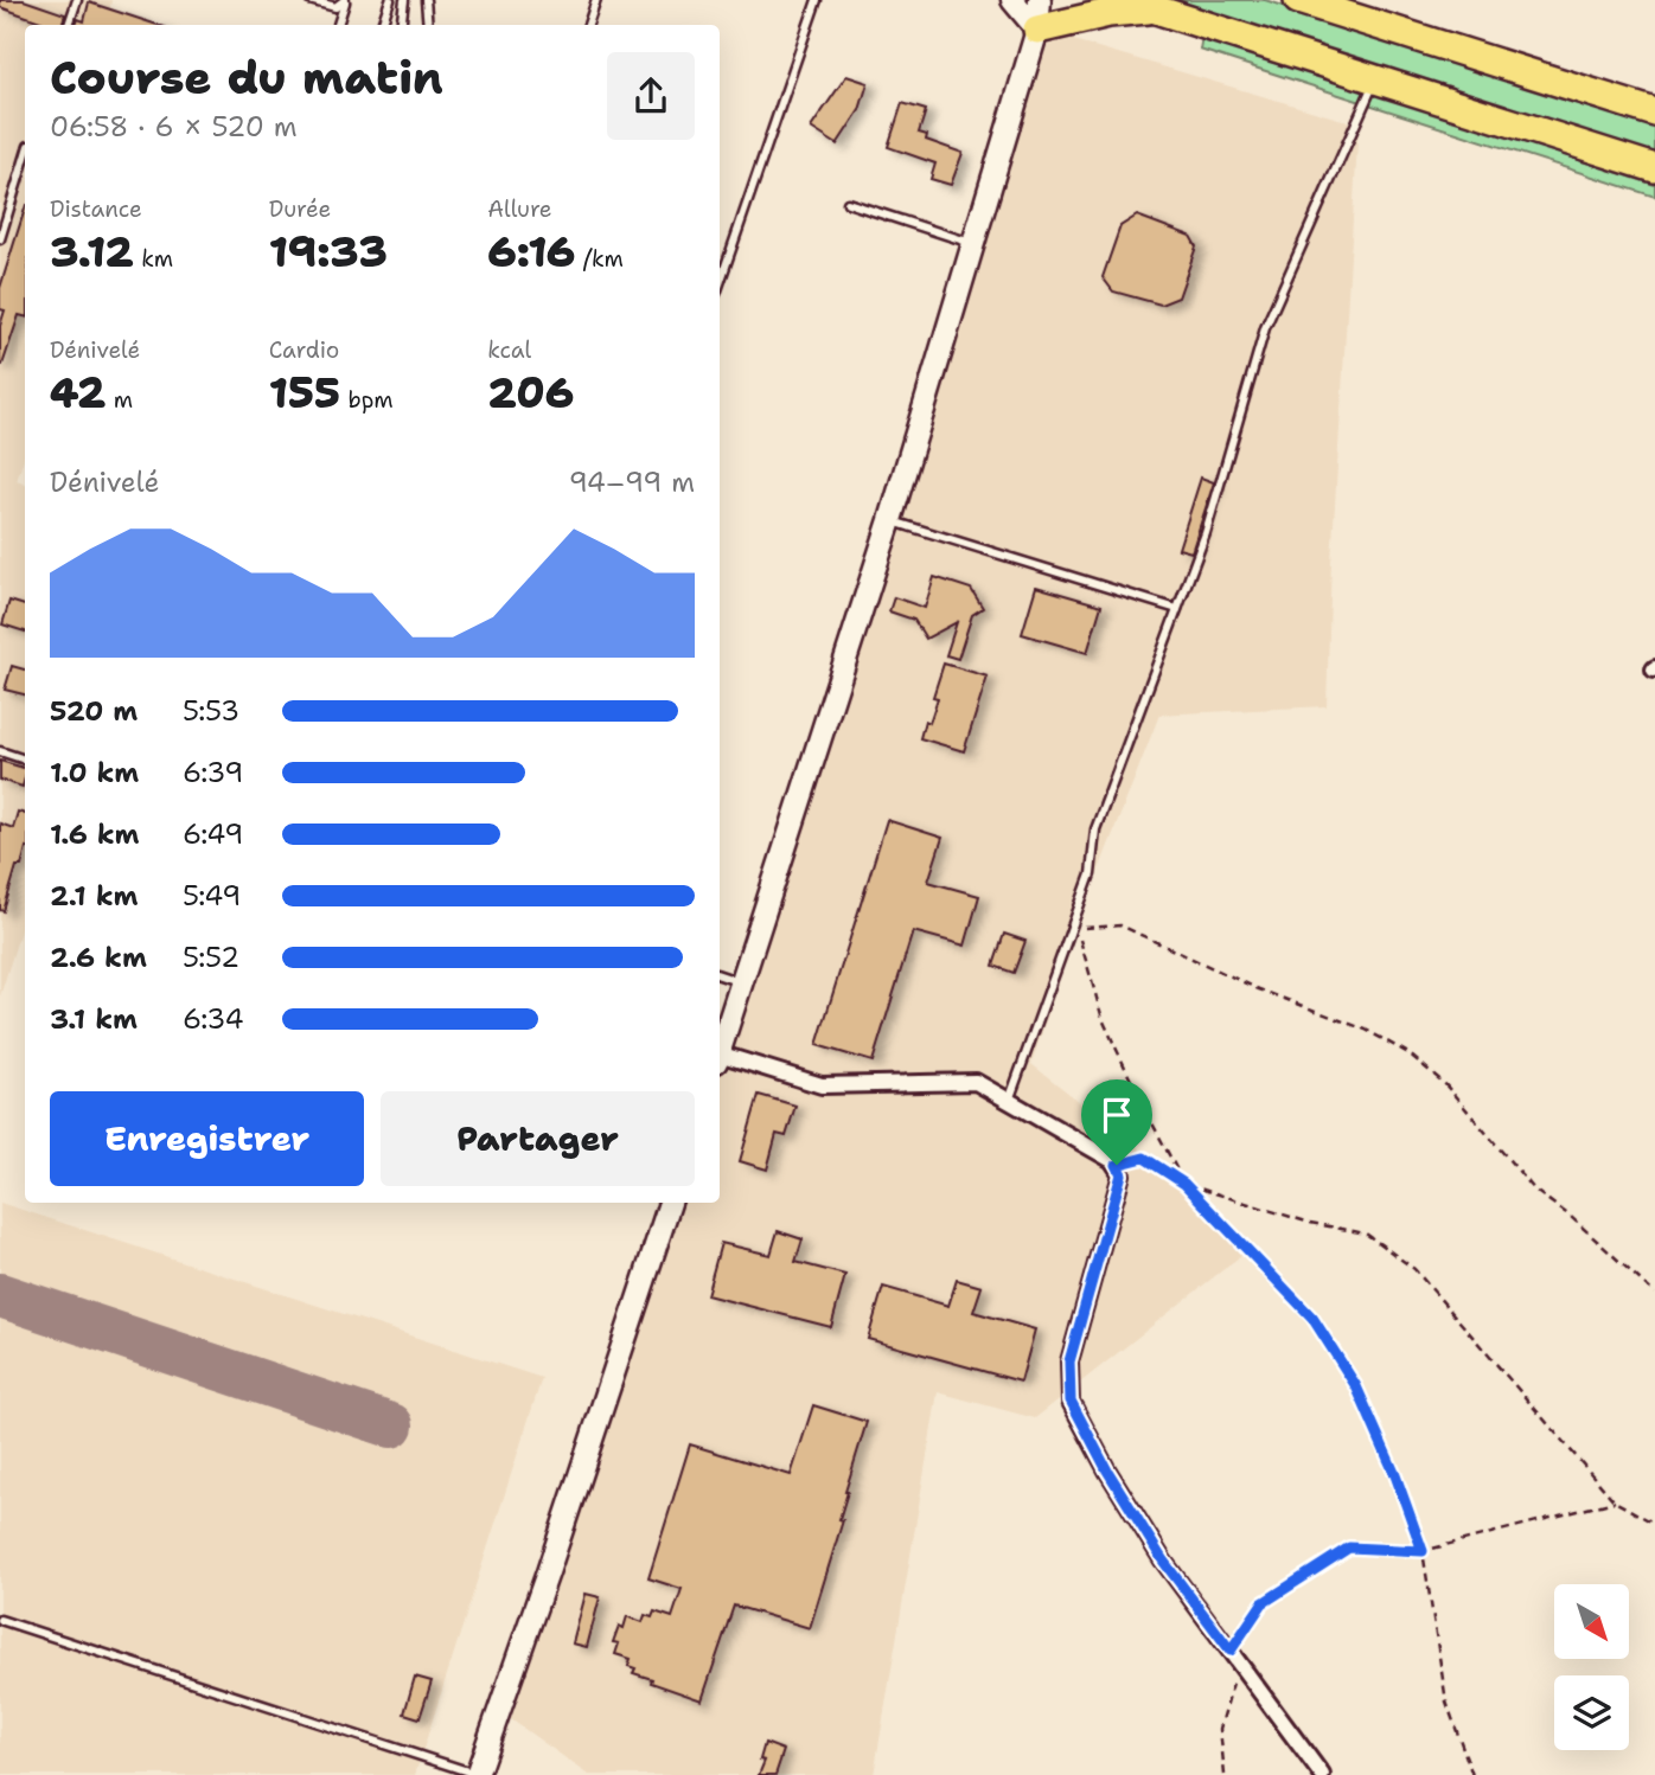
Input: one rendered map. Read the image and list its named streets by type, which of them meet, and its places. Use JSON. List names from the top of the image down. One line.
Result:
{"north":"bottom right","page":{"heading":["Course du matin","06:58 · 6 × 520 m"],"stats":[["Distance","3.12 km"],["Durée","19:33"],["Allure","6:16 /km"],["Dénivelé","42 m"],["Cardio","155 bpm"],["kcal","206"]],"chart":["Dénivelé","94–99 m"],"list":[{"name":"520 m","note":"5:53"},{"name":"1.0 km","note":"6:39"},{"name":"1.6 km","note":"6:49"},{"name":"2.1 km","note":"5:49"},{"name":"2.6 km","note":"5:52"},{"name":"3.1 km","note":"6:34"}],"buttons":["Enregistrer","Partager"]}}
